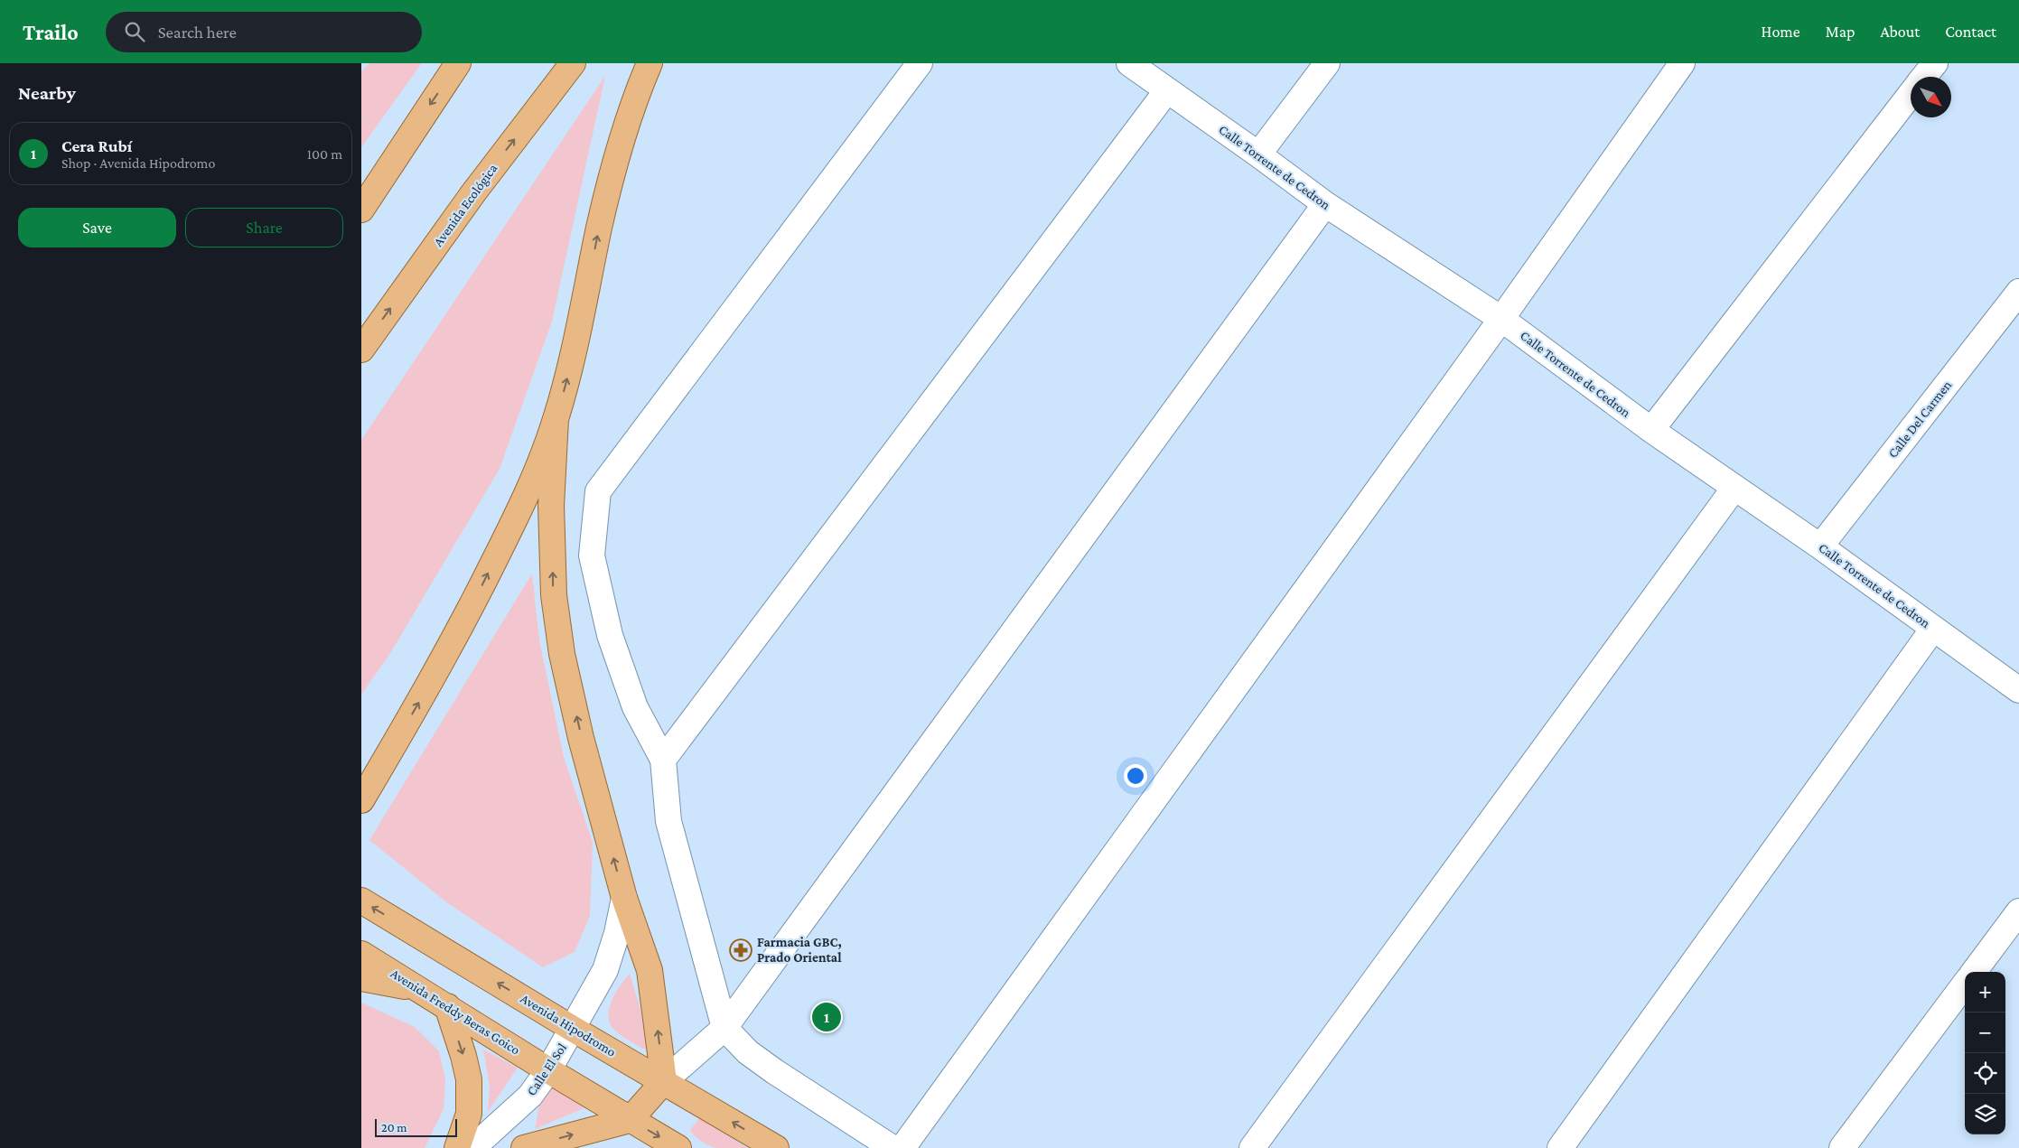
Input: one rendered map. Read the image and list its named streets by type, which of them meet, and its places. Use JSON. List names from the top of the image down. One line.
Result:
{"streets":{"main road":["Avenida Ecológica","Avenida Freddy Beras Goico","Avenida Hipodromo"],"street":["Calle Torrente de Cedron","Calle Del Carmen","Calle El Sol"]},"crossings":[["Calle Torrente de Cedron","Calle Del Carmen"],["Avenida Freddy Beras Goico","Calle El Sol"],["Avenida Hipodromo","Calle El Sol"]],"one_way":["Avenida Hipodromo"],"places":{"pharmacy":["Farmacia GBC, Prado Oriental"]},"scale_bar":"20 m","north":"bottom right","page":{"header":"Trailo","search":"Search here","nav":["Home","Map","About","Contact"],"heading":"Nearby","list":[{"mark":"1","name":"Cera Rubí","note":"Shop · Avenida Hipodromo","value":"100 m"}],"buttons":["Save","Share"],"map_buttons":["+","−"],"pins":"1","scale":"20 m"}}
